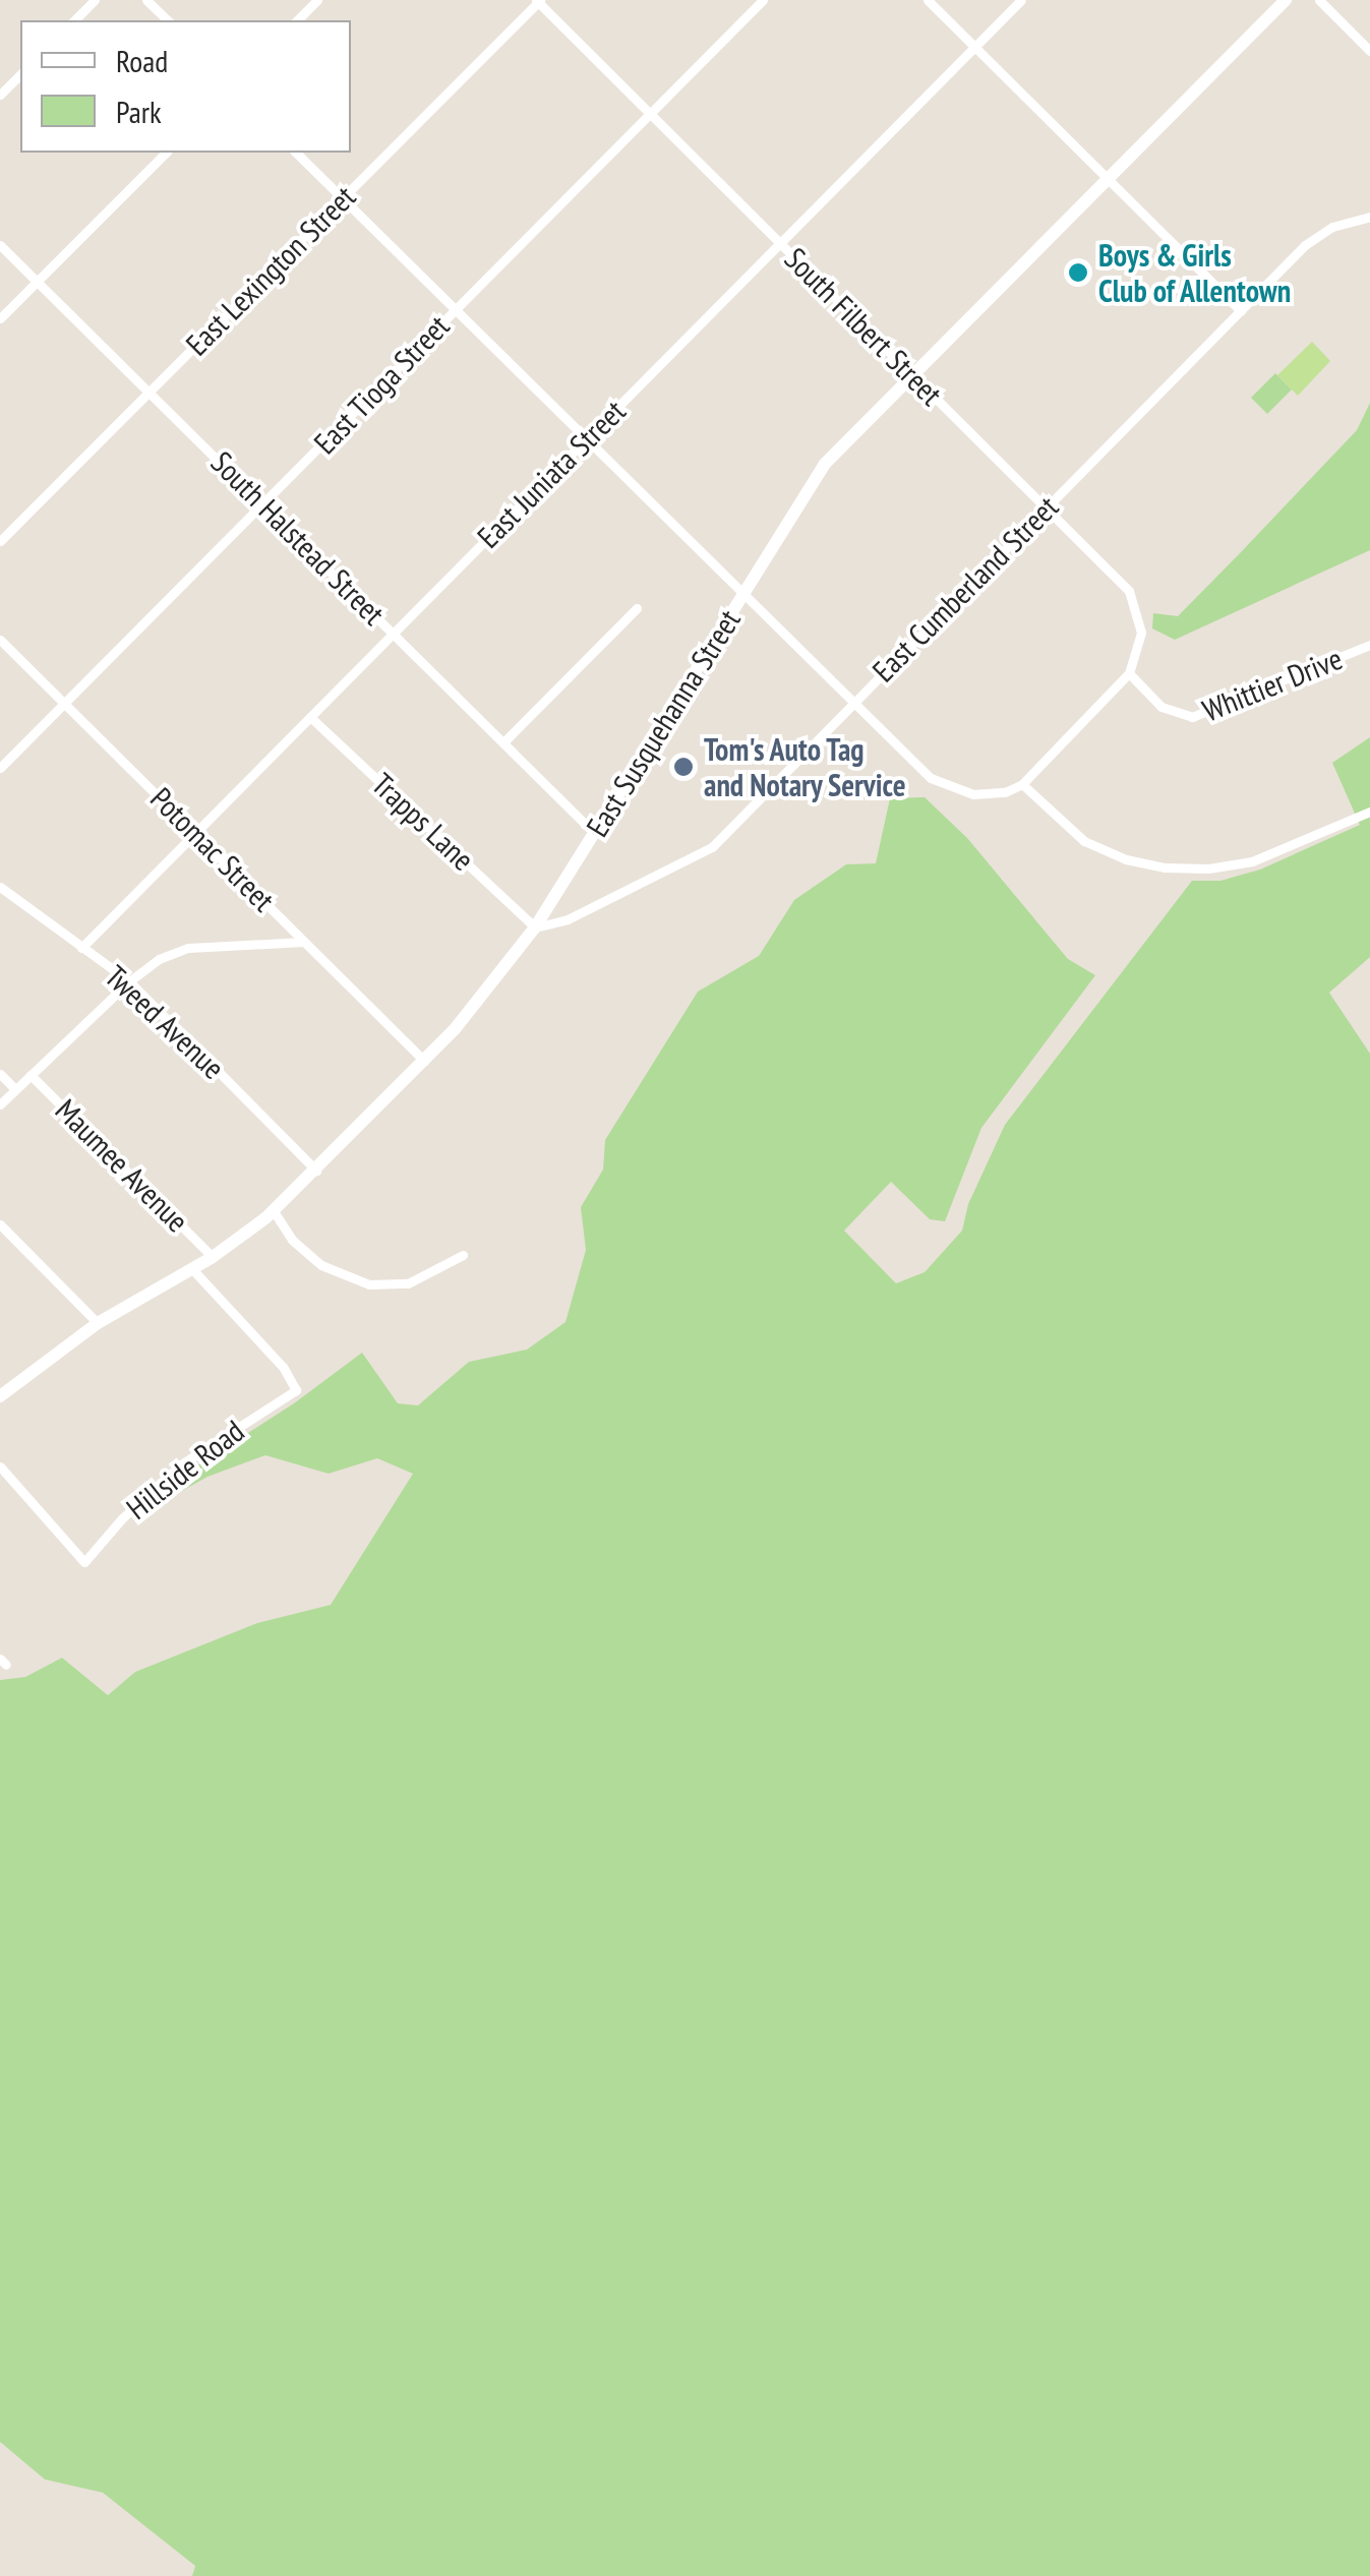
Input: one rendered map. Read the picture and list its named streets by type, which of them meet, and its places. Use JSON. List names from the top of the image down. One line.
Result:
{"streets":{"main road":["East Susquehanna Street"],"street":["East Lexington Street","South Filbert Street","East Tioga Street","East Juniata Street","South Halstead Street","East Cumberland Street","Whittier Drive","Trapps Lane","Potomac Street","Tweed Avenue","Maumee Avenue","Hillside Road"]},"crossings":[["East Lexington Street","South Filbert Street"],["East Lexington Street","South Halstead Street"],["South Filbert Street","East Tioga Street"],["South Filbert Street","East Juniata Street"],["South Filbert Street","East Cumberland Street"],["South Filbert Street","Whittier Drive"],["South Filbert Street","East Susquehanna Street"],["East Tioga Street","South Halstead Street"],["East Tioga Street","Potomac Street"],["East Juniata Street","South Halstead Street"],["East Juniata Street","Trapps Lane"],["East Juniata Street","Potomac Street"],["East Juniata Street","Tweed Avenue"],["South Halstead Street","East Susquehanna Street"],["East Cumberland Street","East Susquehanna Street"],["East Cumberland Street","Trapps Lane"],["East Susquehanna Street","Trapps Lane"],["East Susquehanna Street","Potomac Street"],["East Susquehanna Street","Tweed Avenue"],["East Susquehanna Street","Maumee Avenue"],["Maumee Avenue","Hillside Road"]],"places":["Boys & Girls Club of Allentown","Tom's Auto Tag and Notary Service"],"legend":["Road","Park"]}
